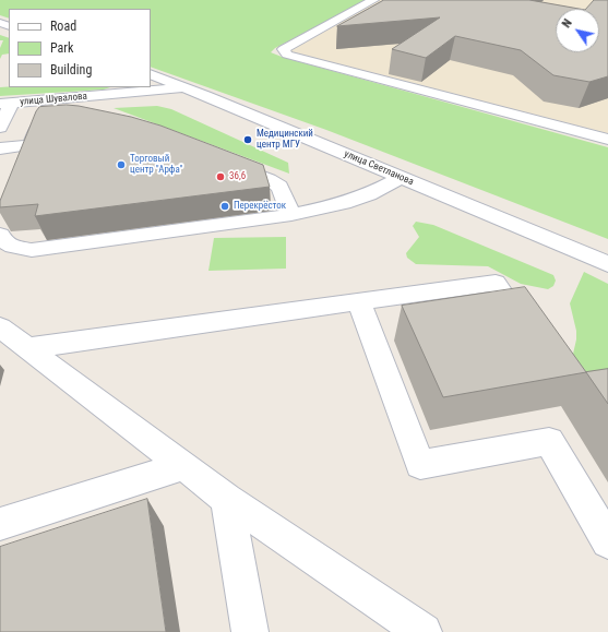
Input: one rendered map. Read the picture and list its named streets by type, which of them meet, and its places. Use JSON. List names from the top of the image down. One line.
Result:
{"streets":{"street":["улица Шувалова","улица Светланова"]},"crossings":[["улица Шувалова","улица Светланова"]],"places":["Медицинский центр МГУ","Торговый центр \"Арфа\"","36,6","Перекрёсток"],"legend":["Road","Park","Building"],"north":"top left"}
